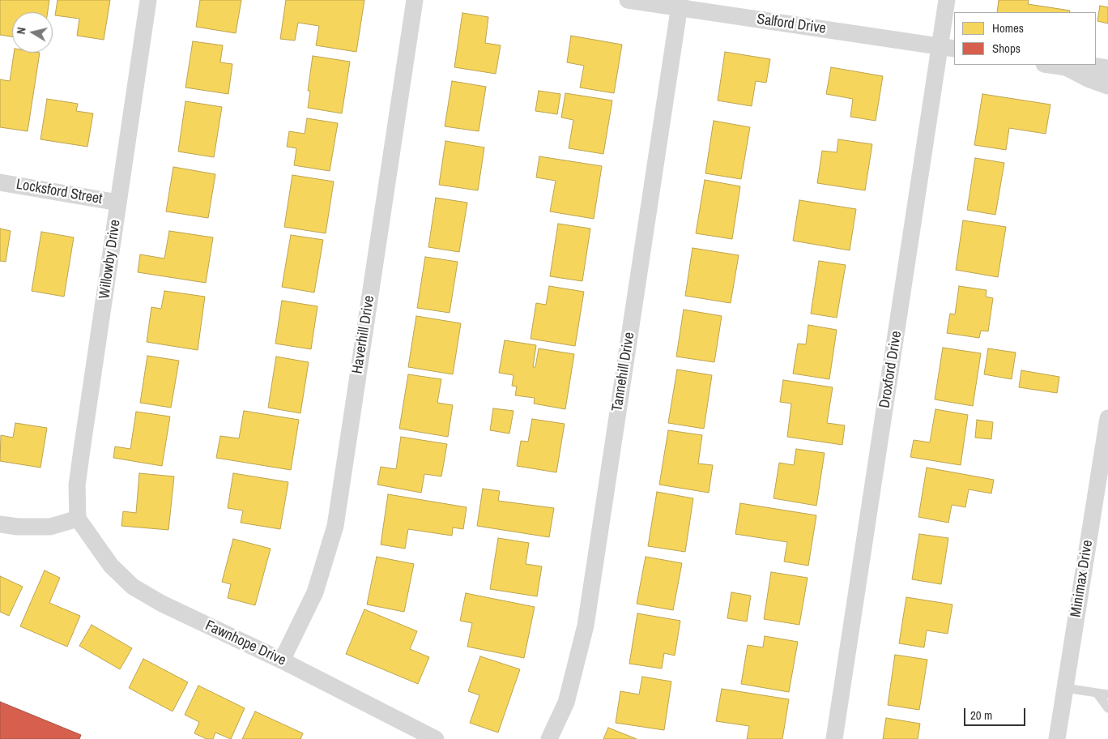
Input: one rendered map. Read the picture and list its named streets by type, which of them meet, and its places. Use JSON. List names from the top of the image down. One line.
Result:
{"streets":{"street":["Salford Drive","Locksford Street","Willowby Drive","Haverhill Drive","Droxford Drive","Tannehill Drive","Minimax Drive","Fawnhope Drive"]},"crossings":[["Salford Drive","Droxford Drive"],["Salford Drive","Tannehill Drive"],["Locksford Street","Willowby Drive"],["Willowby Drive","Fawnhope Drive"],["Haverhill Drive","Fawnhope Drive"]],"legend":["Homes","Shops"],"scale_bar":"20 m","north":"left"}
